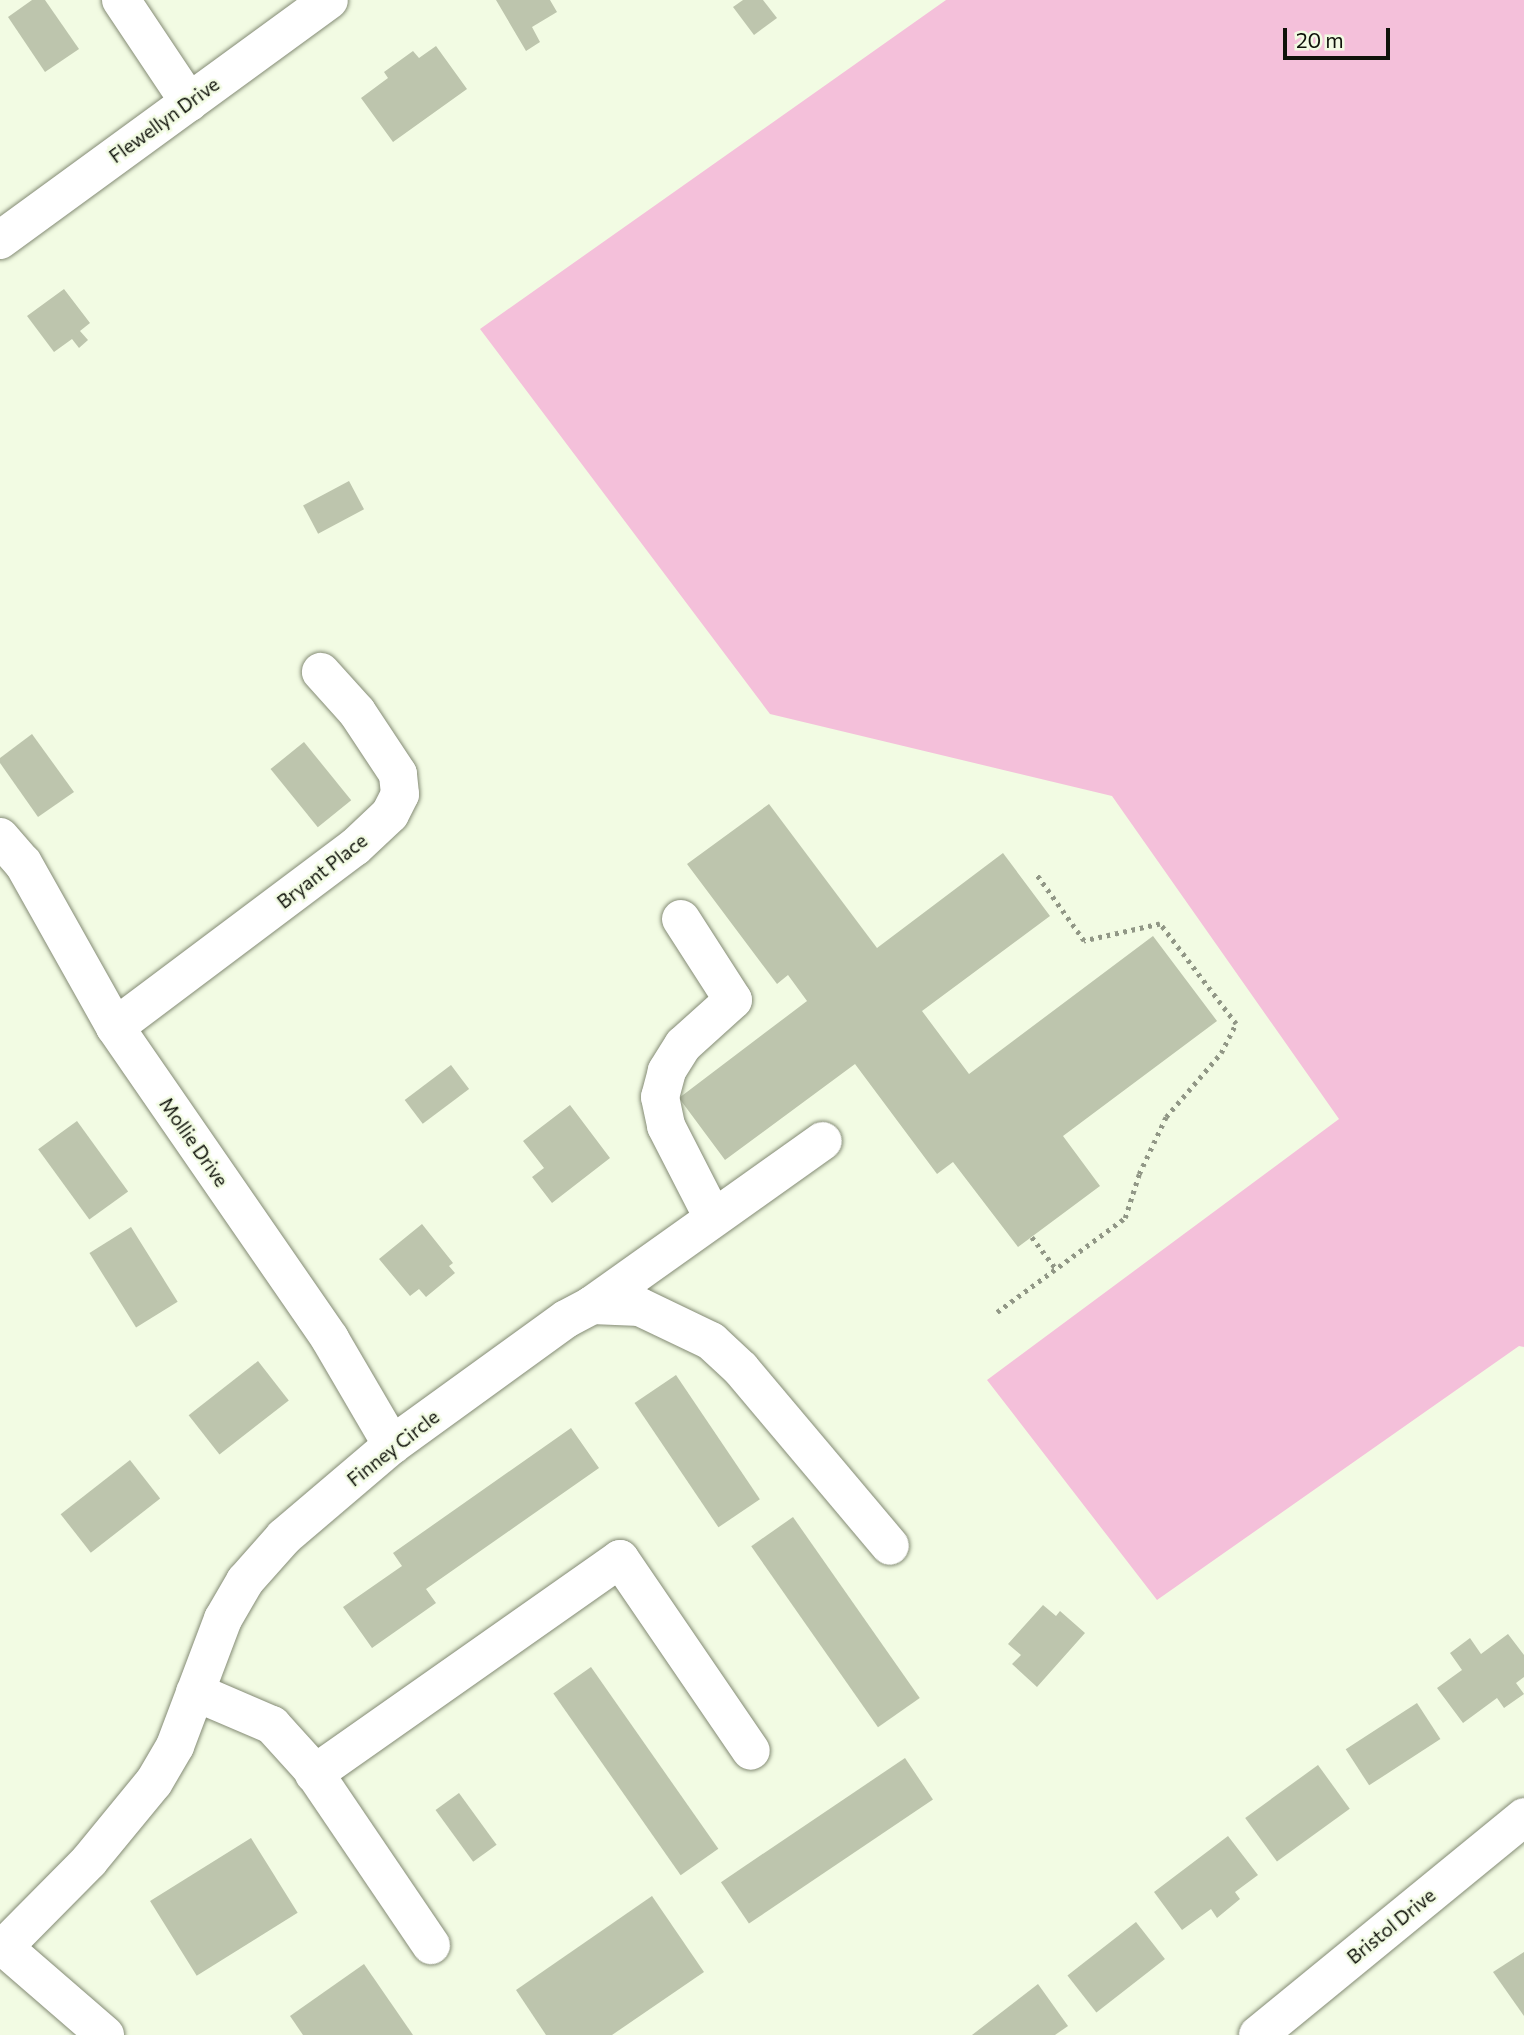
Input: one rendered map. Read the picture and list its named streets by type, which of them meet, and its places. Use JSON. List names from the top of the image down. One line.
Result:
{"streets":{"street":["Flewellyn Drive","Bryant Place","Mollie Drive","Finney Circle","Bristol Drive"]},"crossings":[["Bryant Place","Mollie Drive"],["Mollie Drive","Finney Circle"]],"scale_bar":"20 m"}
